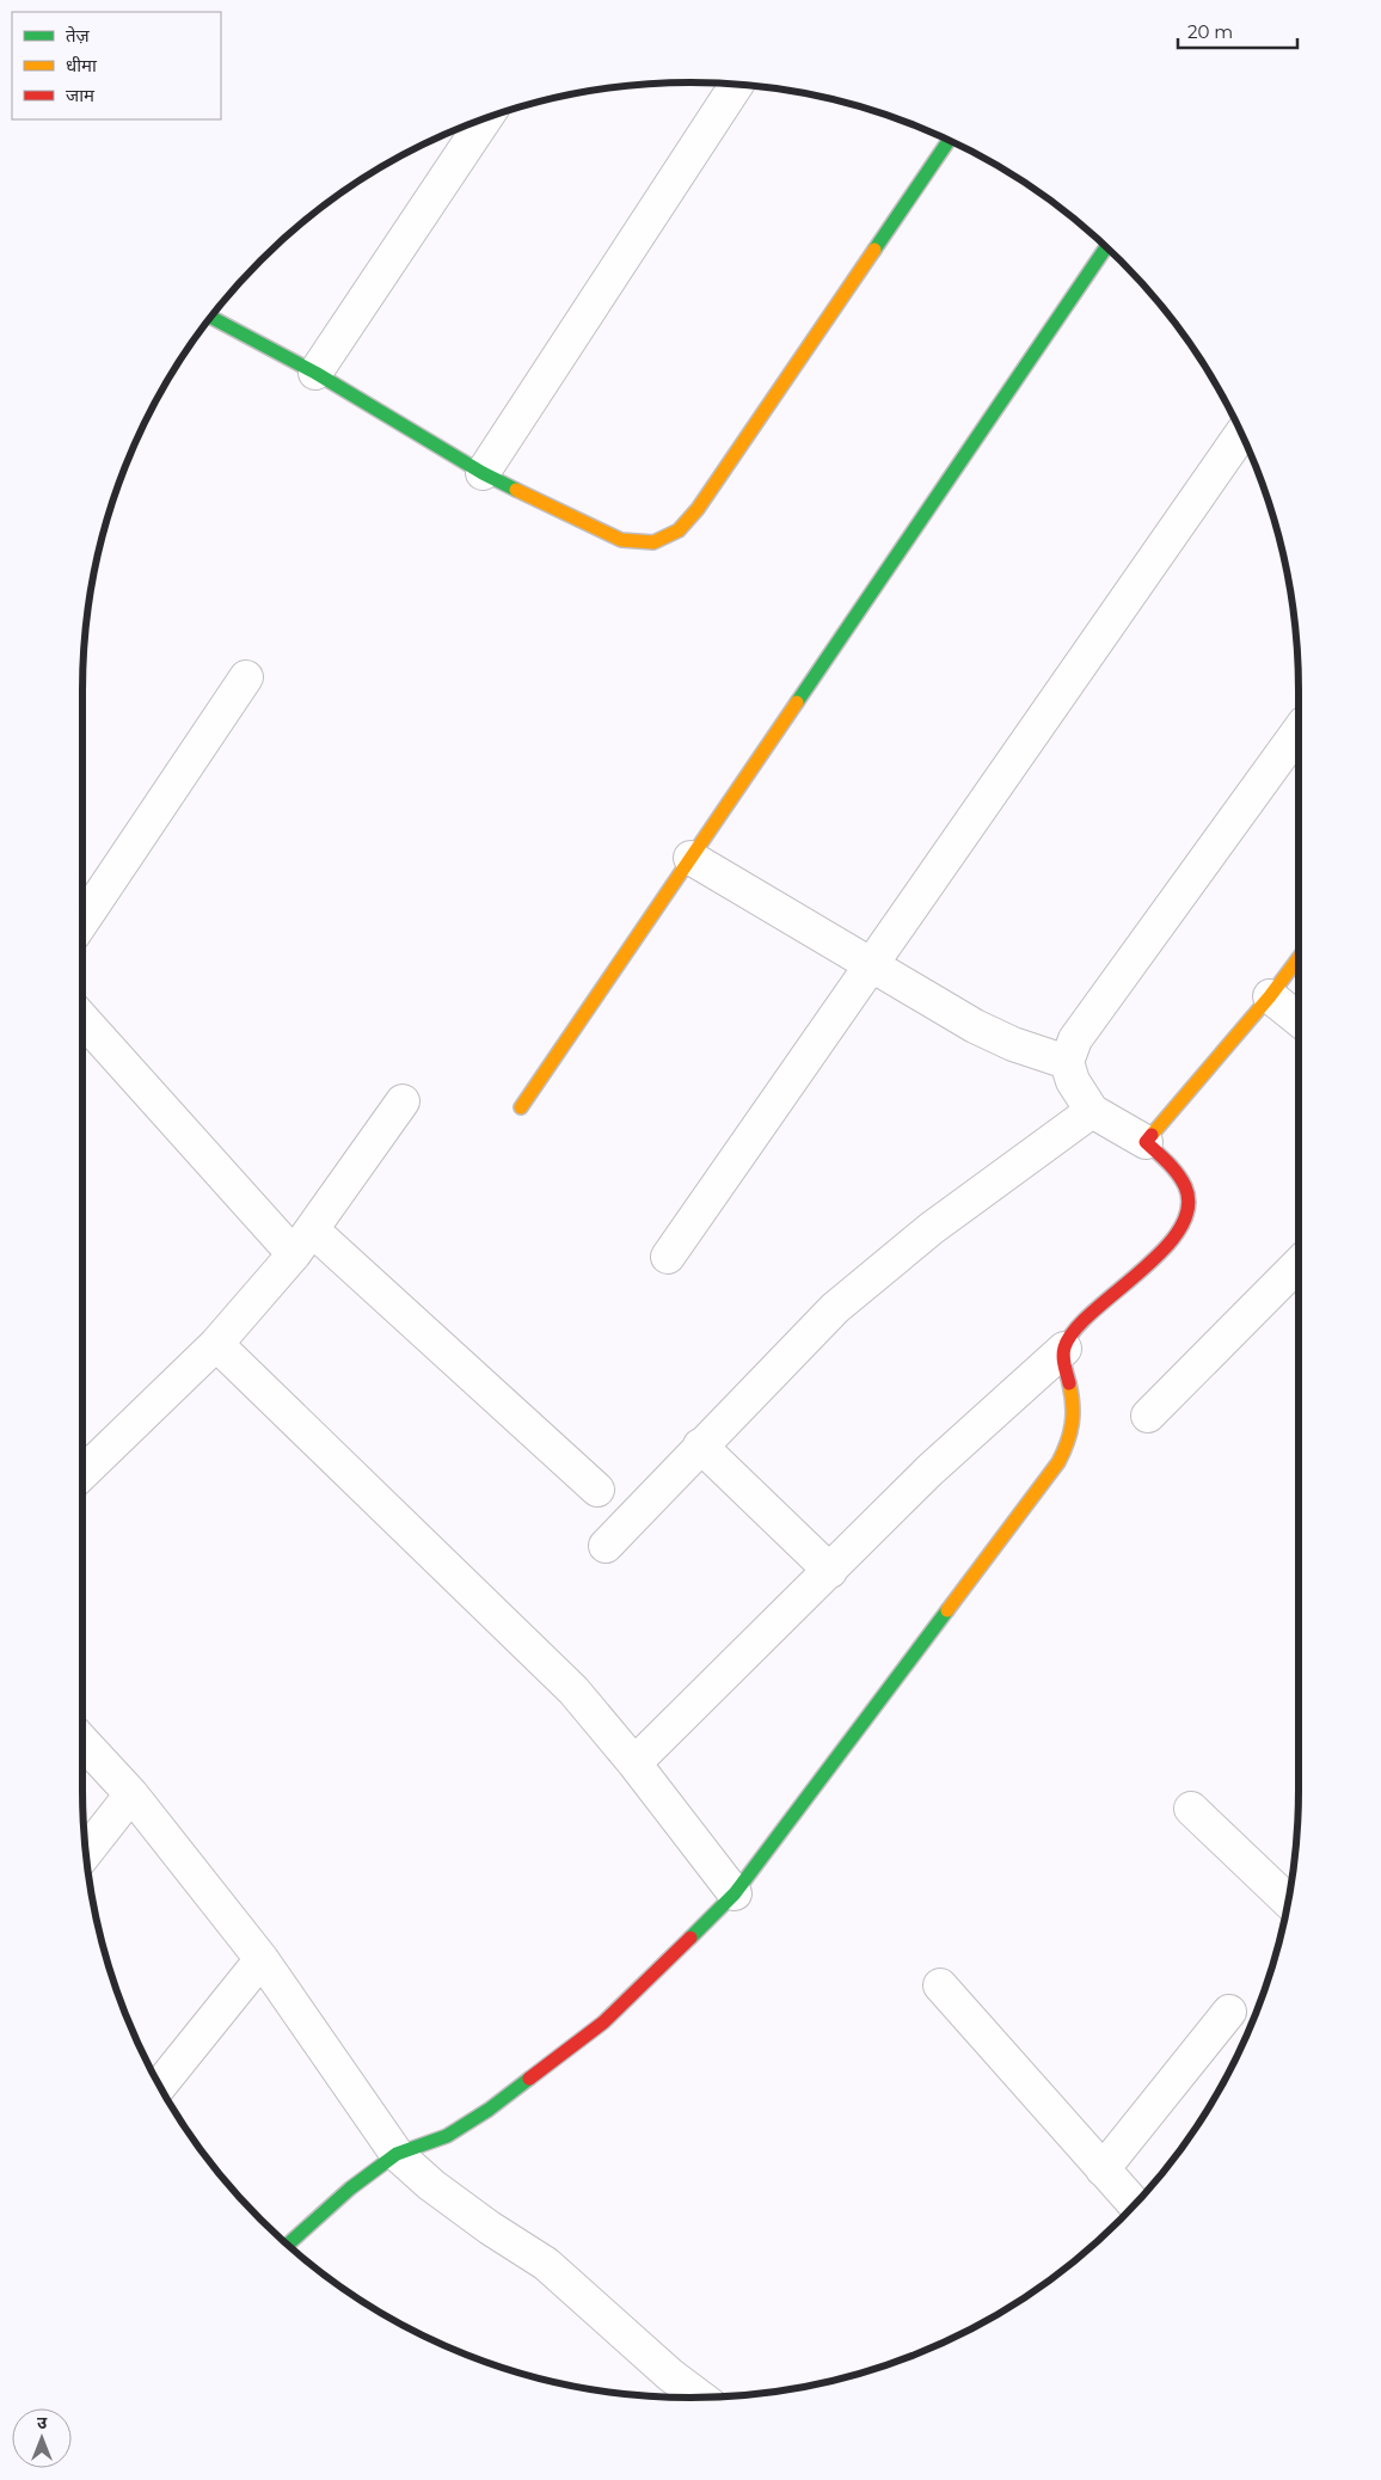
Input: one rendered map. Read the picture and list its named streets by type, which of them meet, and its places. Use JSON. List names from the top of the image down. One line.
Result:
{"legend":["तेज़","धीमा","जाम"],"scale_bar":"20 m","north":"top"}
